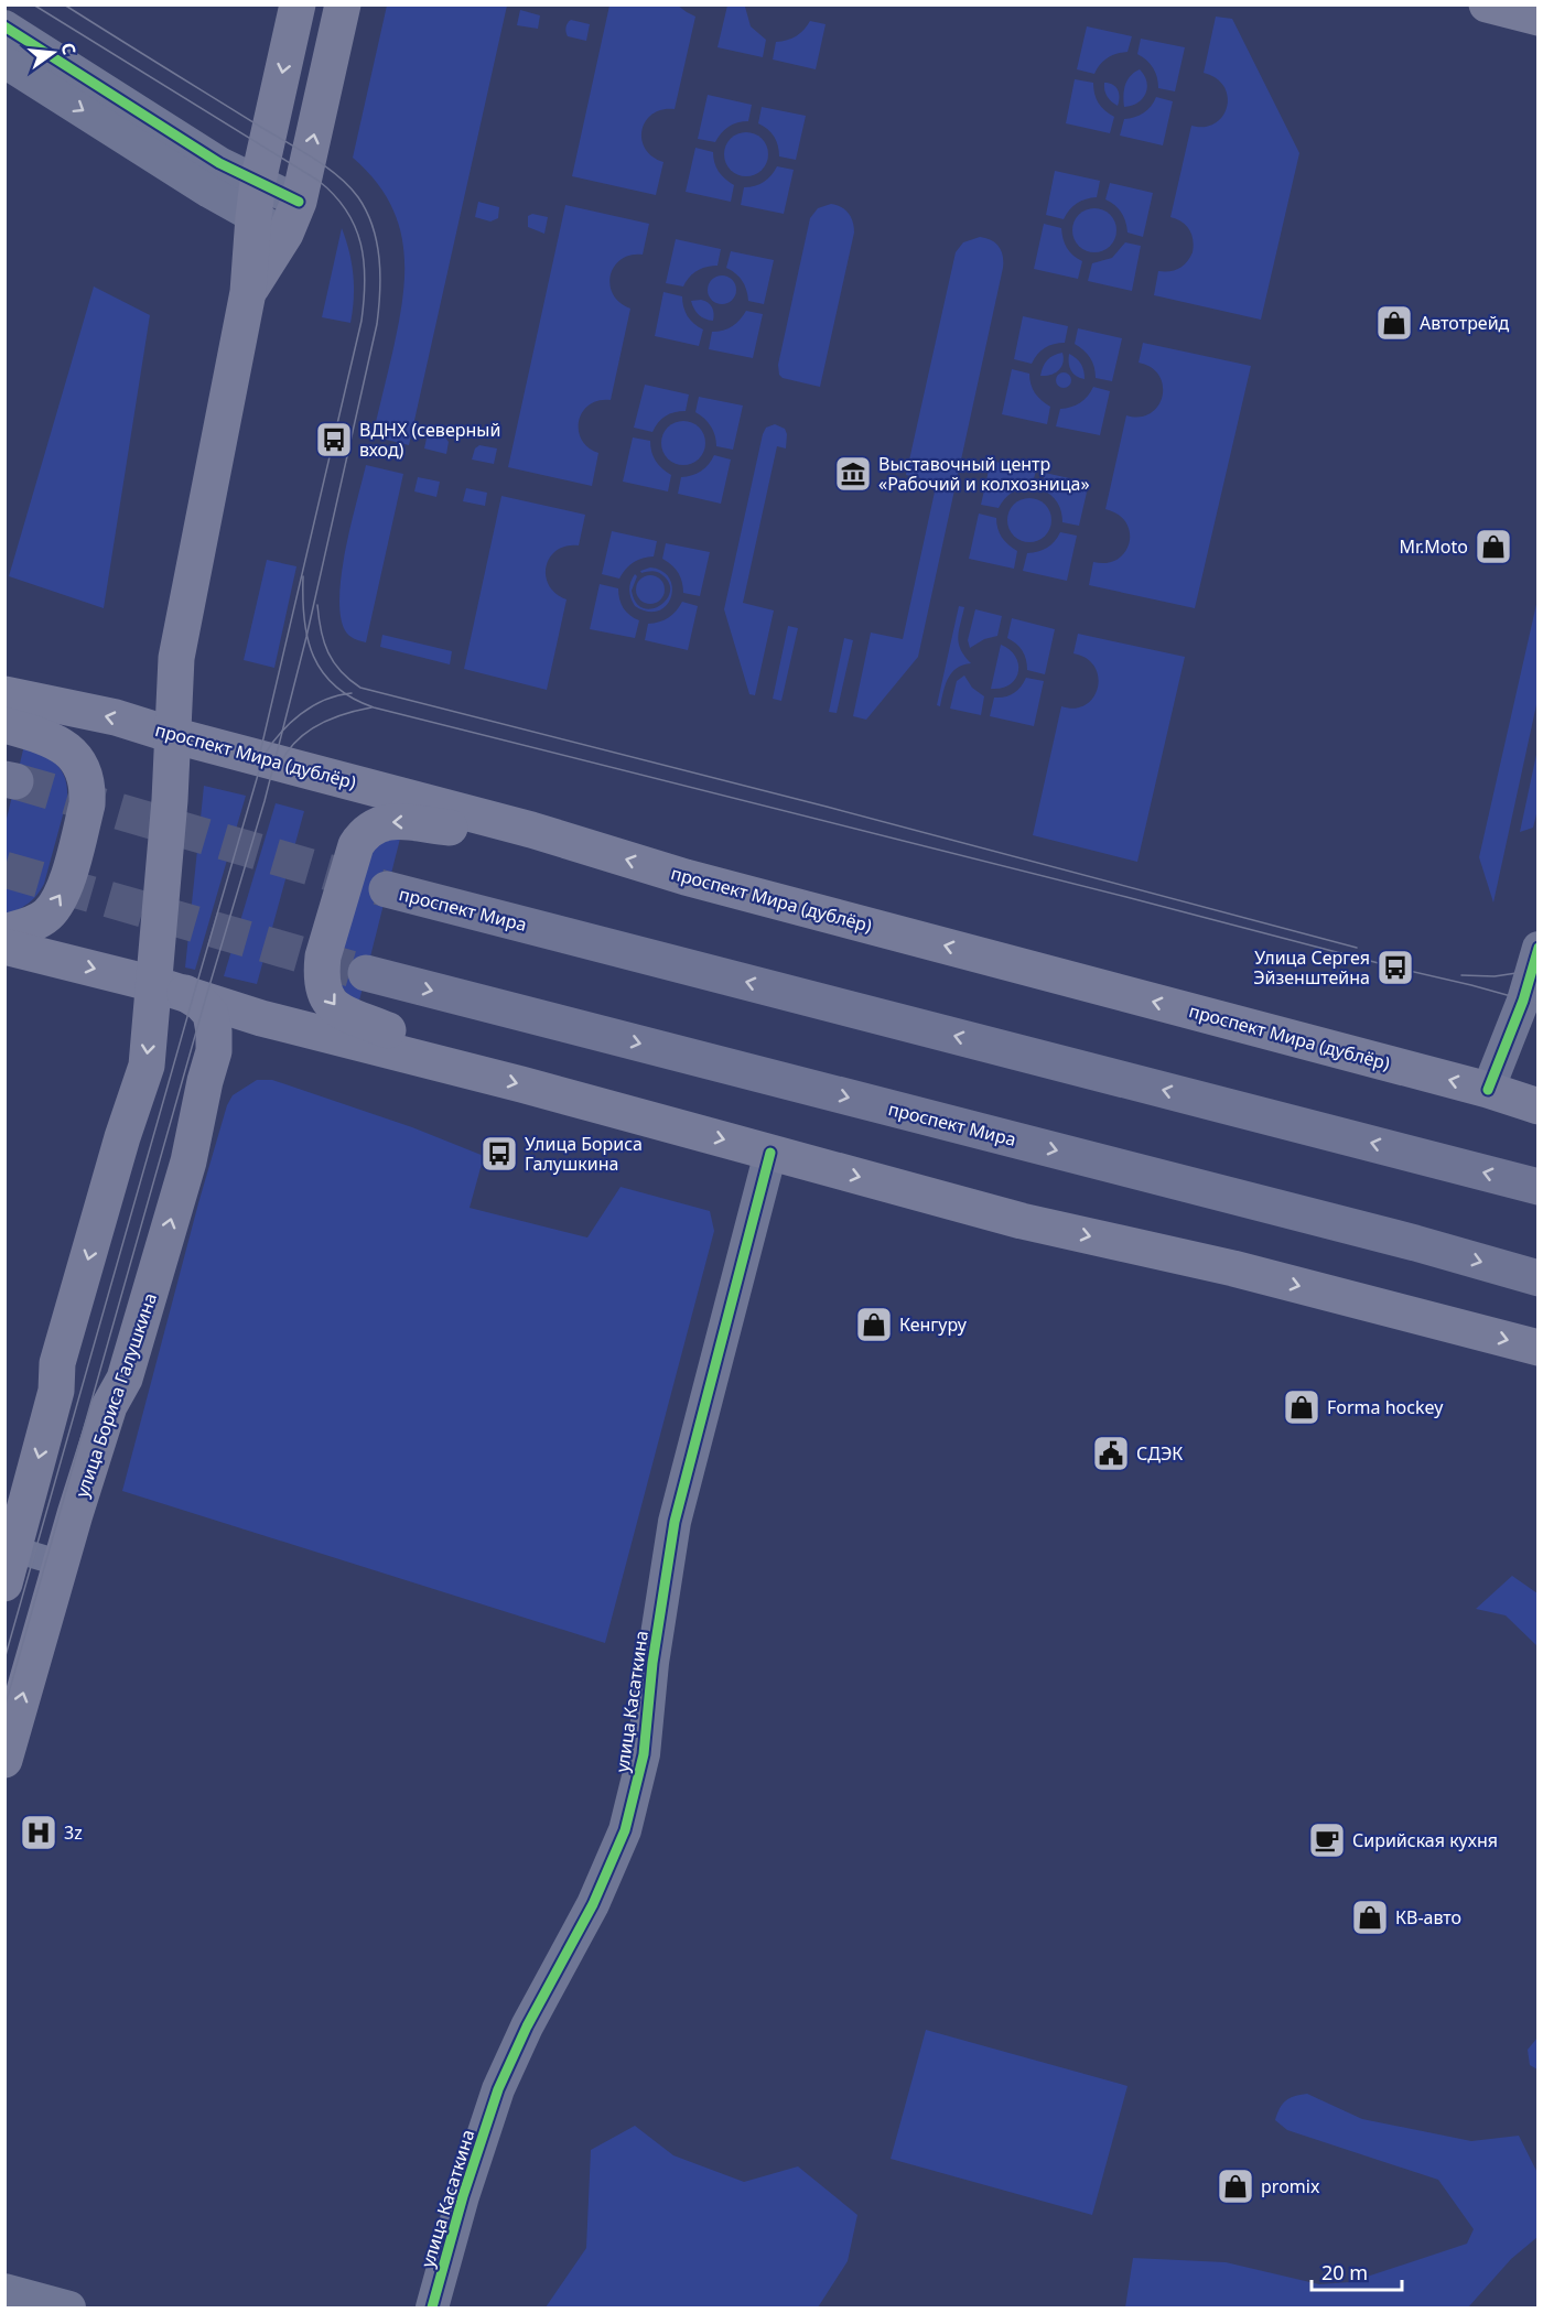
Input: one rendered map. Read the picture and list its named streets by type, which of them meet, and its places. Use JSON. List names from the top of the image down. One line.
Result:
{"streets":{"main road":["проспект Мира (дублёр)","проспект Мира","улица Бориса Галушкина"],"street":["улица Касаткина"]},"places":{"shop":["Автотрейд","Mr.Moto","Кенгуру","Forma hockey","КВ-авто","promix"],"bus stop":["ВДНХ (северный вход)","Улица Сергея Эйзенштейна","Улица Бориса Галушкина"],"museum":["Выставочный центр «Рабочий и колхозница»"],"public building":["СДЭК"],"hospital":["3z"],"cafe":["Сирийская кухня"]},"scale_bar":"20 m","north":"right"}
